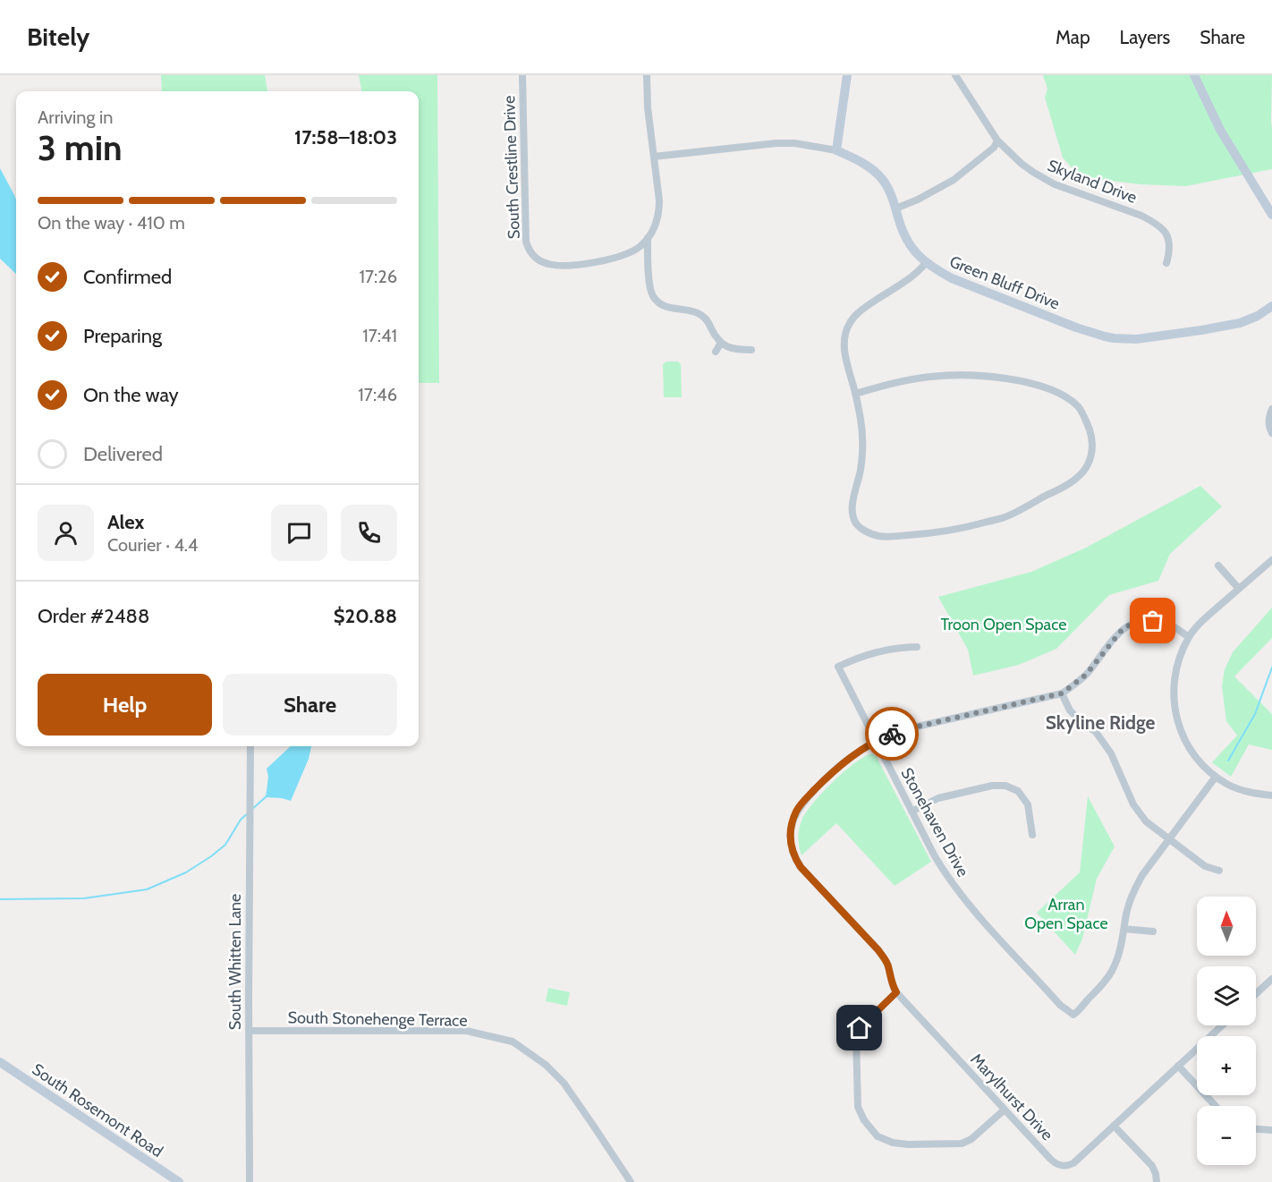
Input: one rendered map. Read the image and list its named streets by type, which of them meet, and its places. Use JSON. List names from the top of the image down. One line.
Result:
{"streets":{"street":["South Crestline Drive","Skyland Drive","Green Bluff Drive","Stonehaven Drive","South Whitten Lane","South Stonehenge Terrace","Marylhurst Drive","South Rosemont Road"]},"crossings":[["Stonehaven Drive","Marylhurst Drive"],["South Whitten Lane","South Stonehenge Terrace"]],"districts":["Skyline Ridge"],"parks":["Troon Open Space","Arran Open Space"],"north":"top","page":{"header":"Bitely","nav":["Map","Layers","Share"],"heading":["3 min","Arriving in","17:58–18:03"],"panel":["Alex","Courier · 4.4","Order #2488","$20.88"],"bar":"On the way · 410 m","list":[["Confirmed","17:26"],["Preparing","17:41"],["On the way","17:46"],"Delivered"],"buttons":["Help","Share"],"map_buttons":["+","−"]}}
